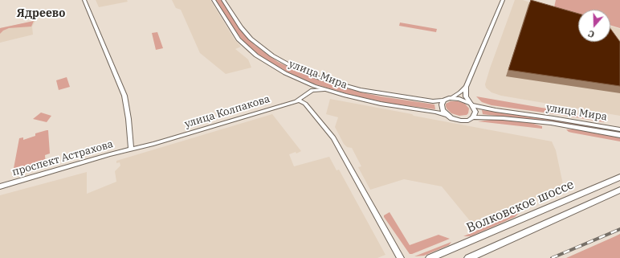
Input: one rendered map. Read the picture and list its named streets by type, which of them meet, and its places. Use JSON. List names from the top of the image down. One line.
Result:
{"streets":{"main road":["улица Мира","Волковское шоссе"],"street":["улица Колпакова","проспект Астрахова"]},"crossings":[["улица Колпакова","проспект Астрахова"]],"districts":["Ядреево"],"north":"bottom"}
